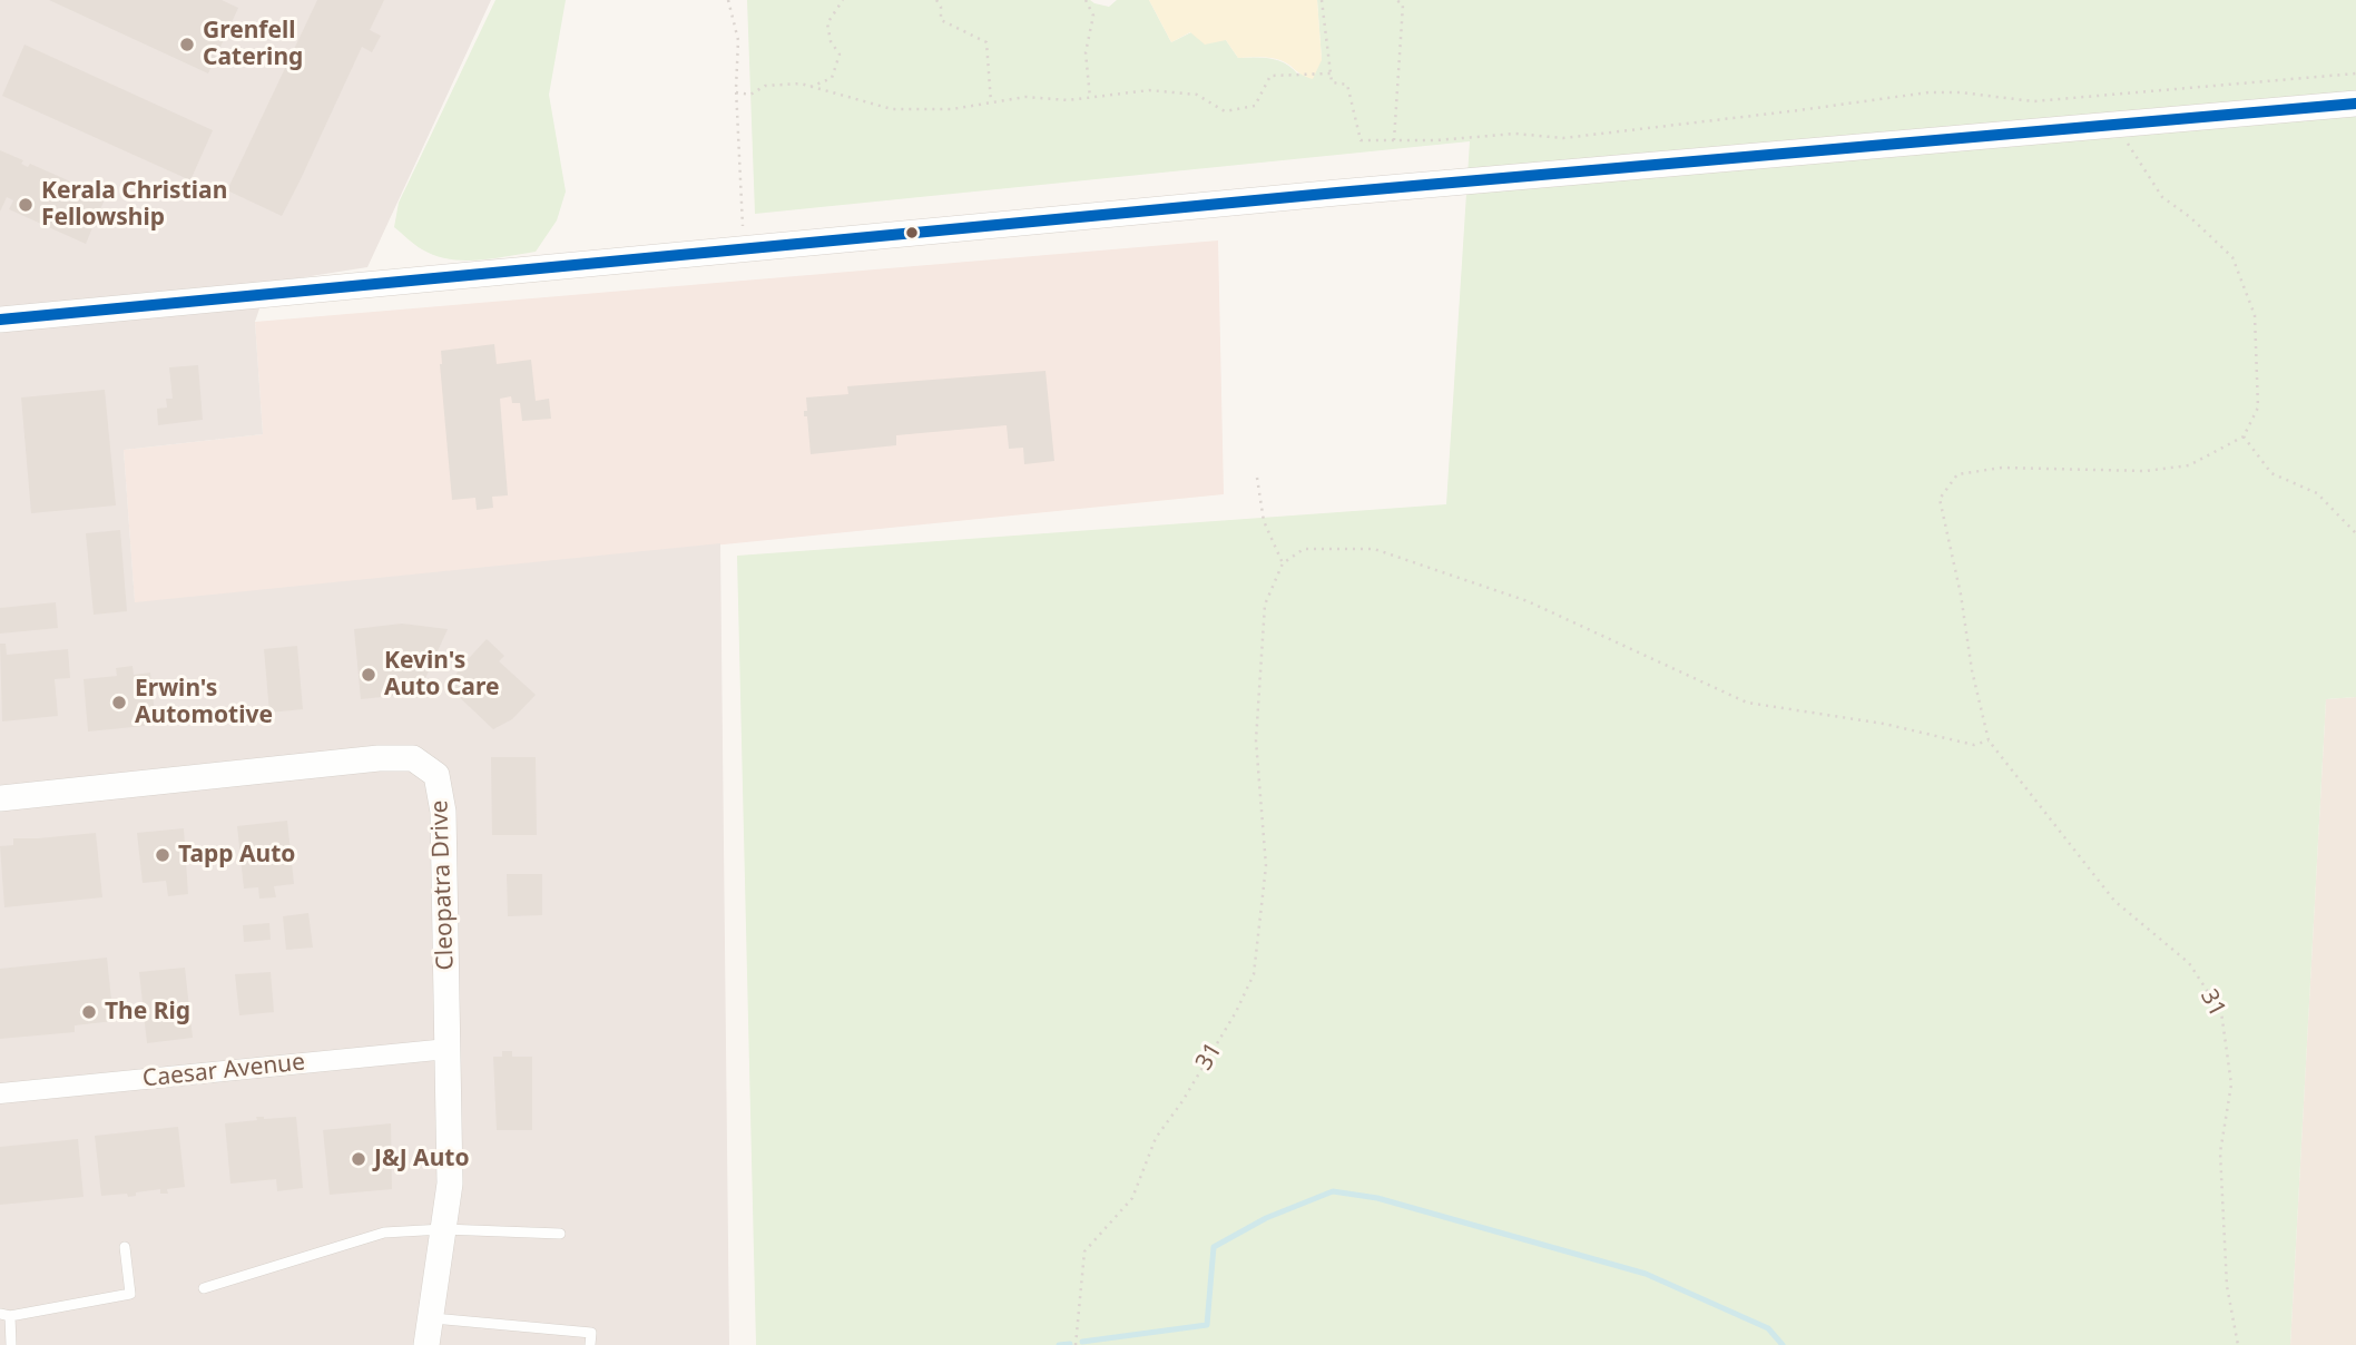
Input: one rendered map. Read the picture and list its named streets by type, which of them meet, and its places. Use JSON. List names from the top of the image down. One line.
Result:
{"streets":{"street":["Cleopatra Drive","Caesar Avenue"],"path":["31"]},"crossings":[["Cleopatra Drive","Caesar Avenue"]],"places":["Grenfell Catering","Kerala Christian Fellowship","Kevin's Auto Care","Erwin's Automotive","Tapp Auto","The Rig","J&J Auto"]}
